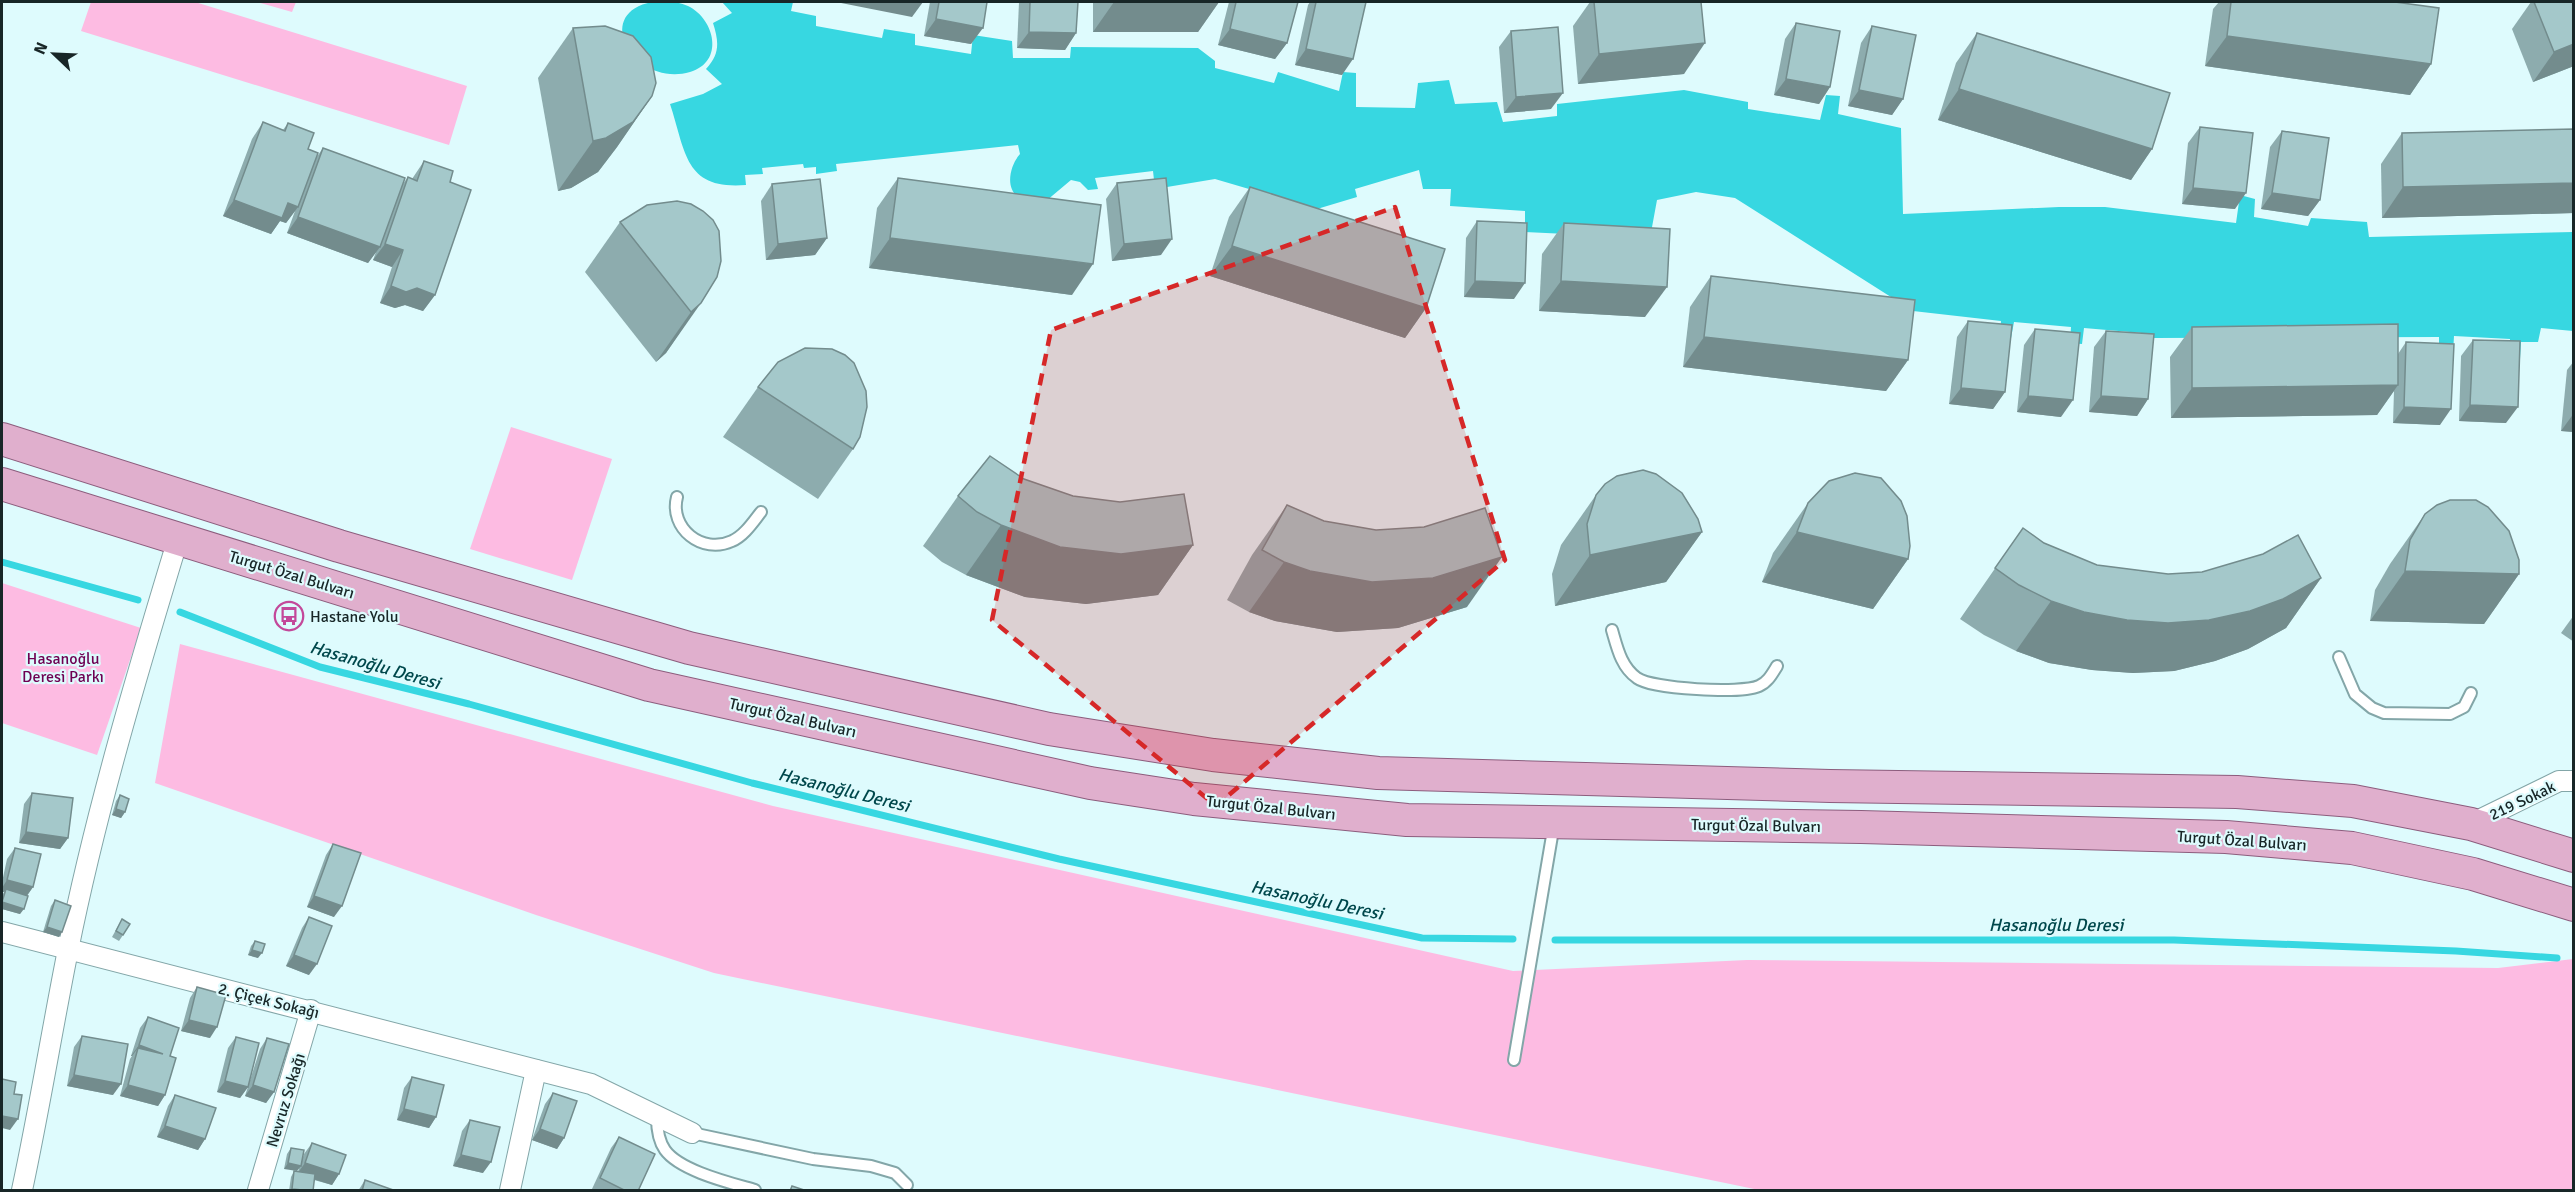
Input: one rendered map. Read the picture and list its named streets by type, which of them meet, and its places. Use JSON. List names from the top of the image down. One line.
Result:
{"streets":{"main road":["Turgut Özal Bulvarı"],"street":["219 Sokak","2. Çiçek Sokağı","Nevruz Sokağı"]},"crossings":[["2. Çiçek Sokağı","Nevruz Sokağı"]],"water":["Hasanoğlu Deresi"],"parks":["Hasanoğlu Deresi Parkı"],"places":{"bus stop":["Hastane Yolu"]},"north":"top left"}
